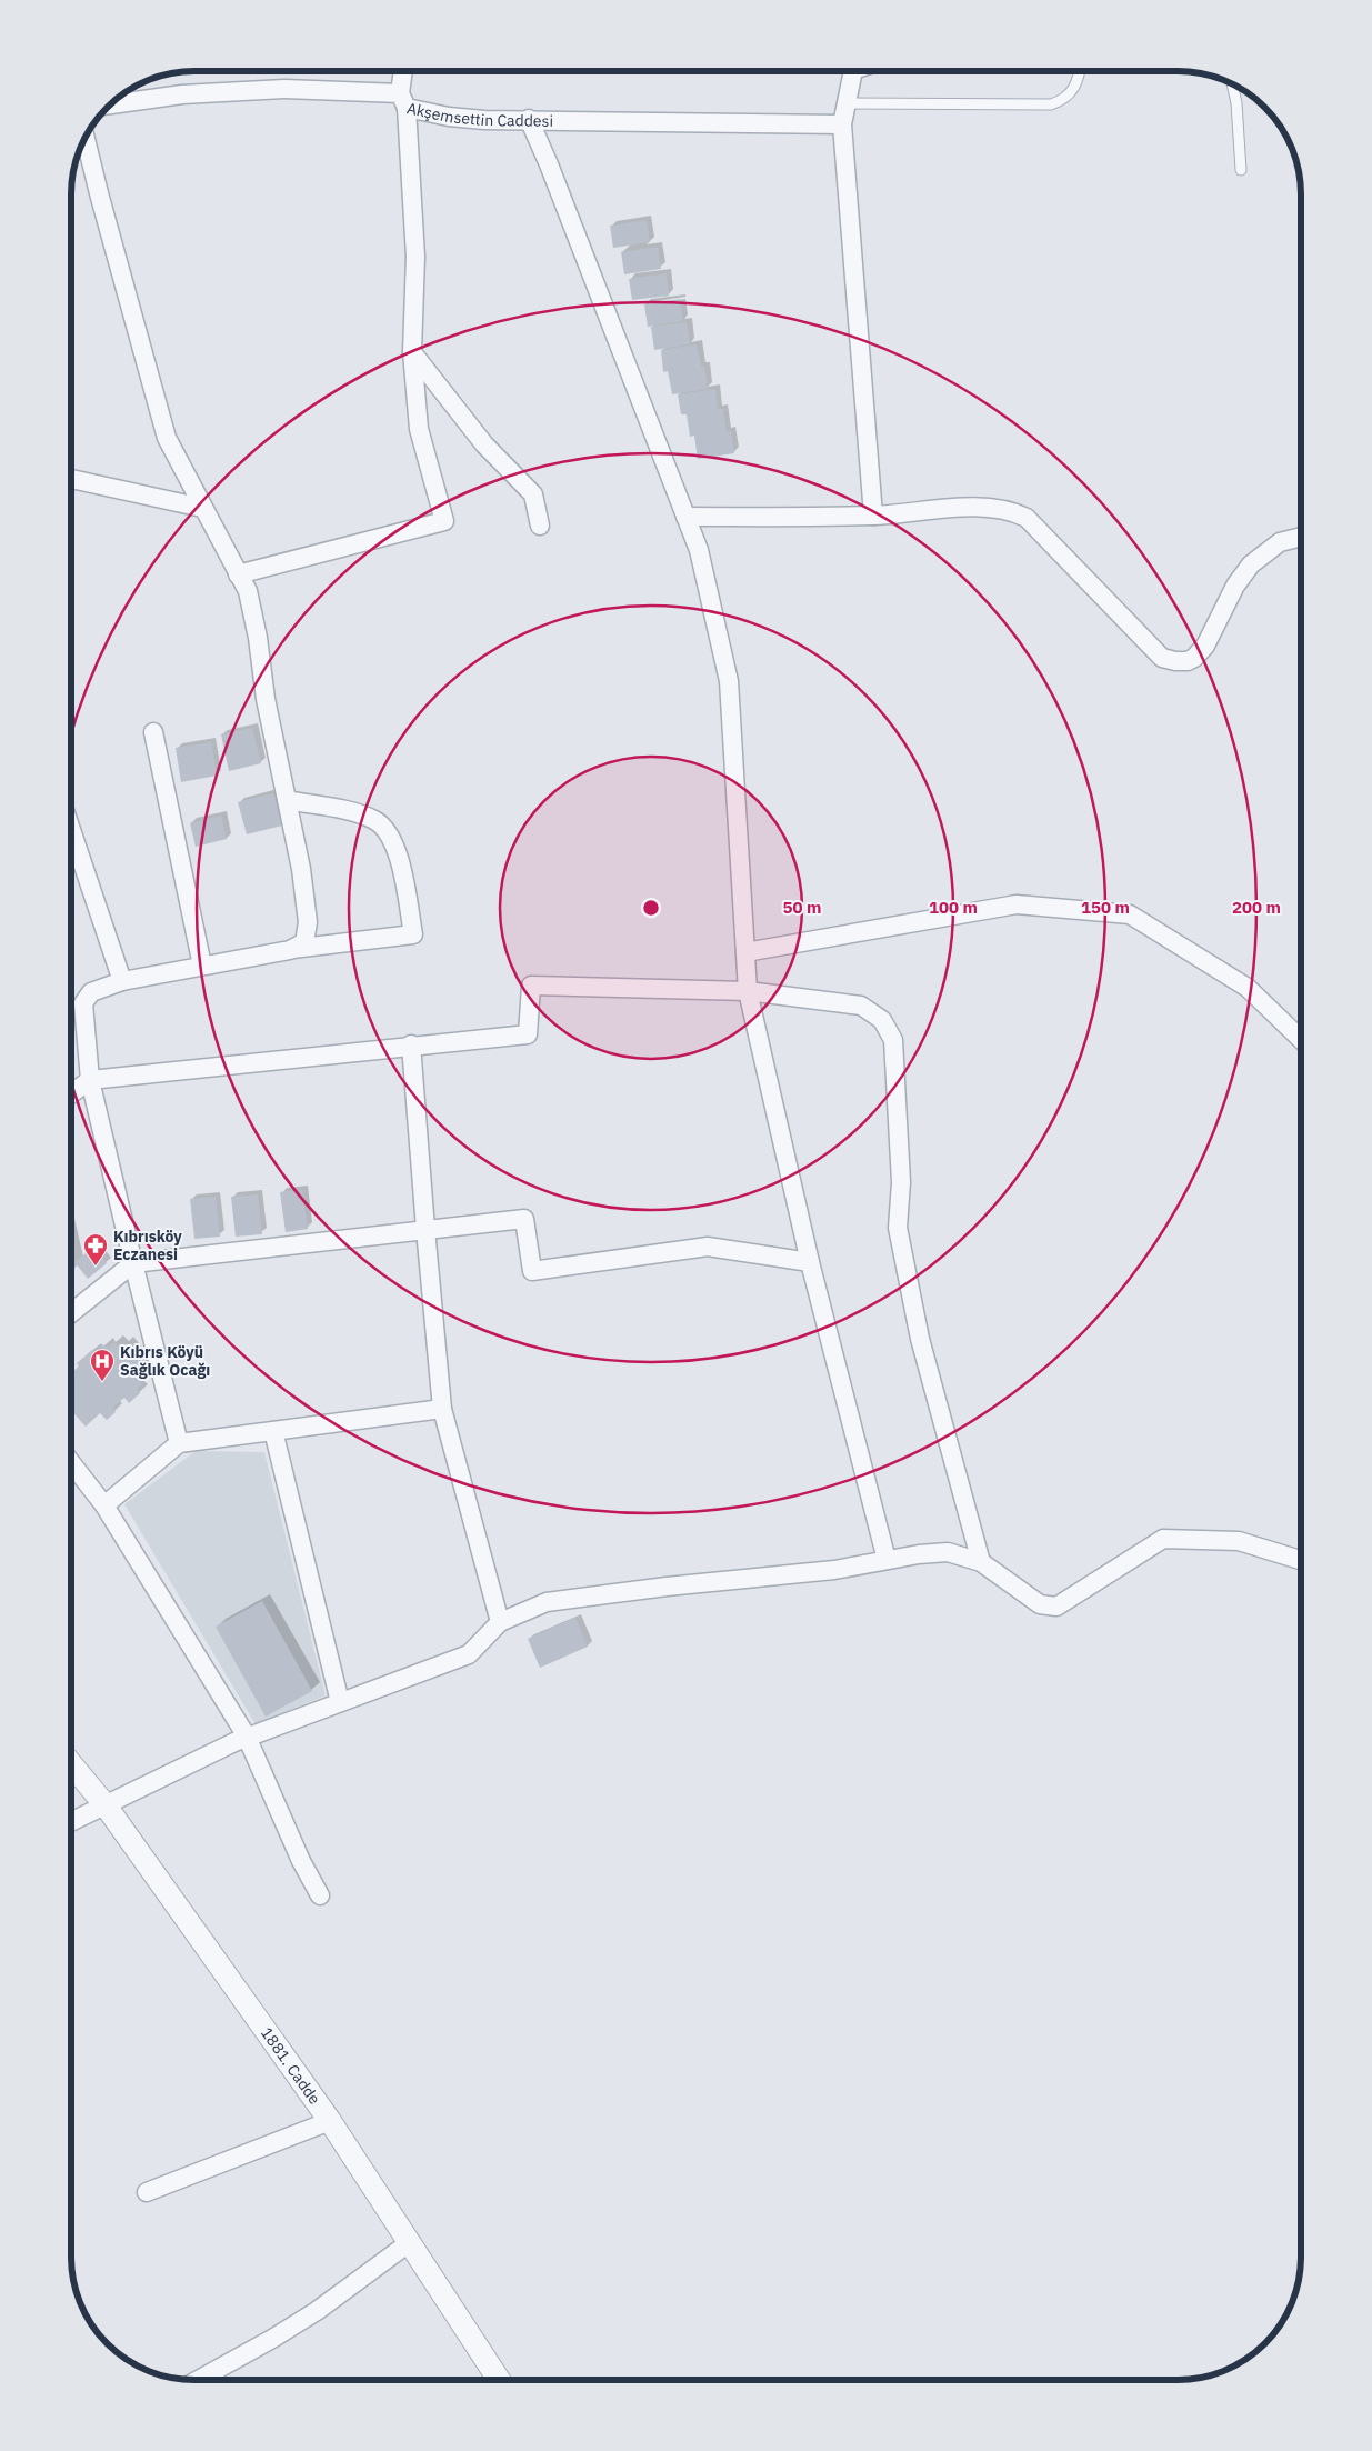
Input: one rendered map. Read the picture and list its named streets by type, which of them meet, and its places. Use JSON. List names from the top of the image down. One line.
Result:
{"streets":{"street":["Akşemsettin Caddesi","1881. Cadde"]},"places":{"pharmacy":["Kıbrısköy Eczanesi"],"hospital":["Kıbrıs Köyü Sağlık Ocağı"]},"rings":["50 m","100 m","150 m","200 m"]}
